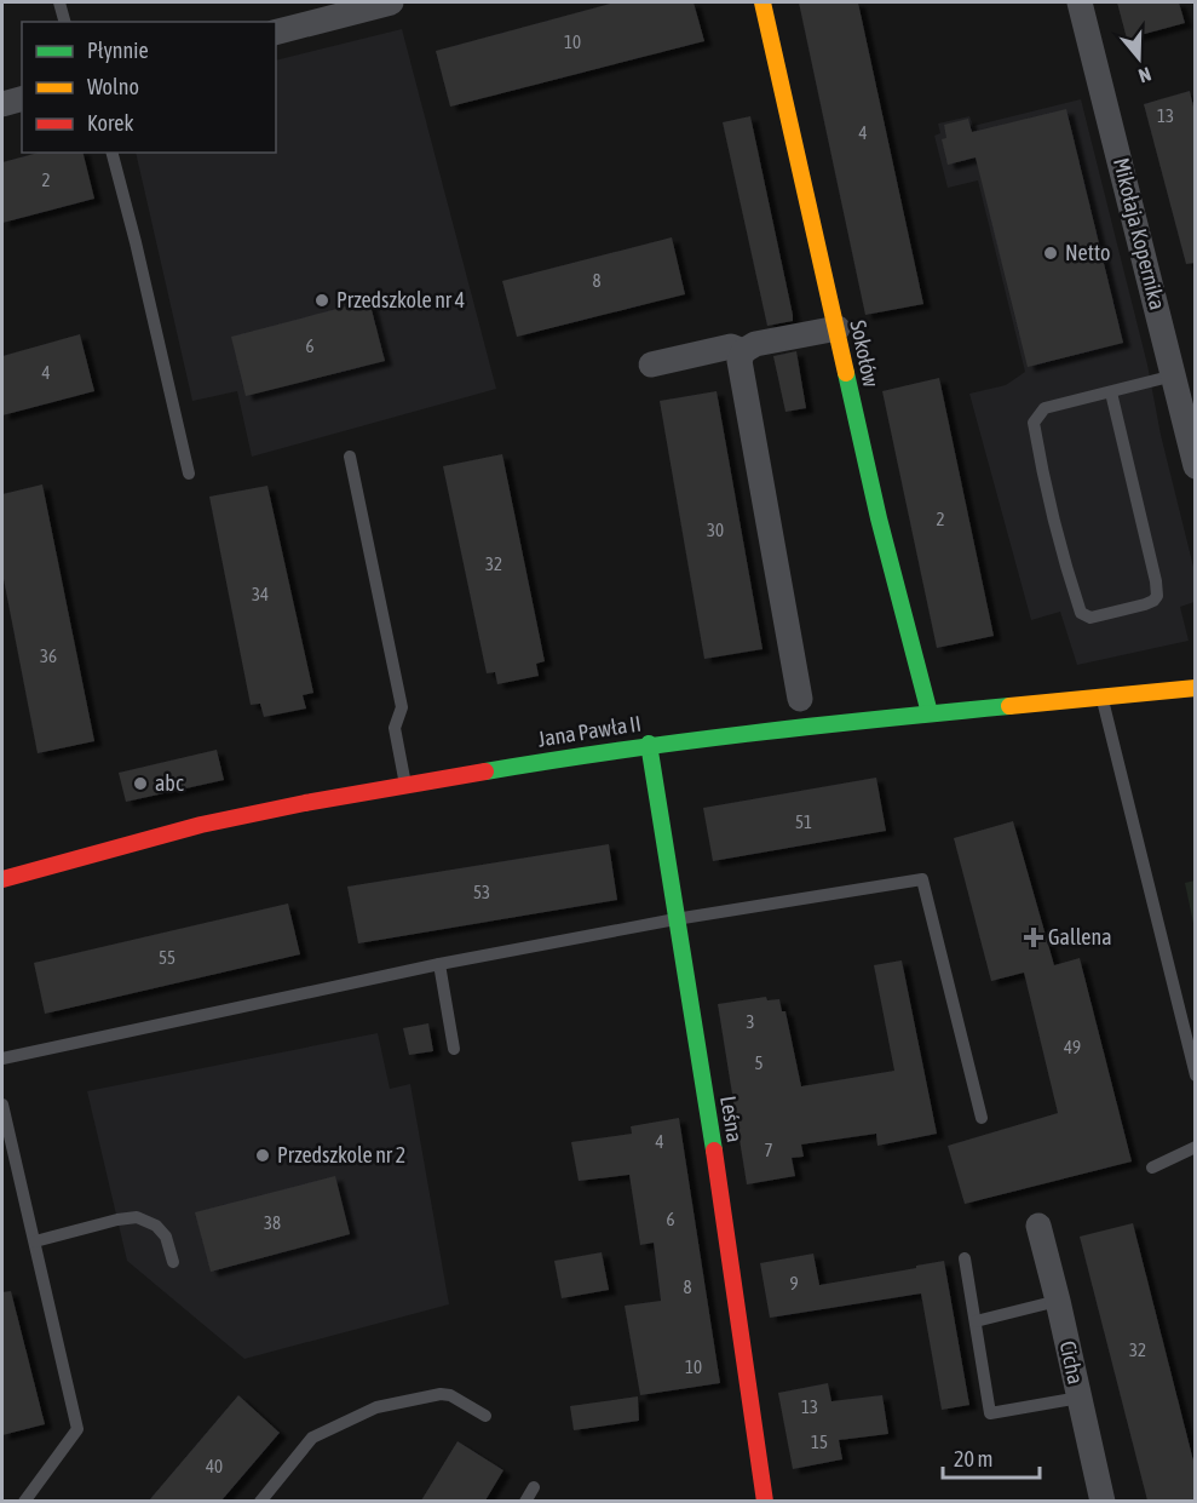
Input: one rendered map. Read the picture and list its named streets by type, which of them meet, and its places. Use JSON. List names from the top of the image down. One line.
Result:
{"streets":{"street":["Mikołaja Kopernika","Sokołów","Jana Pawła II","Leśna","Cicha"]},"crossings":[["Sokołów","Jana Pawła II"],["Jana Pawła II","Leśna"]],"places":{"other":["Netto","Przedszkole nr 4","abc","Przedszkole nr 2"],"health":["Gallena"]},"house_numbers":["10","13","4","2","8","6","4","2","30","32","34","36","51","53","55","3","49","5","4","7","6","38","9","8","32","10","13","15","40"],"legend":["Płynnie","Wolno","Korek"],"scale_bar":"20 m","north":"bottom"}
